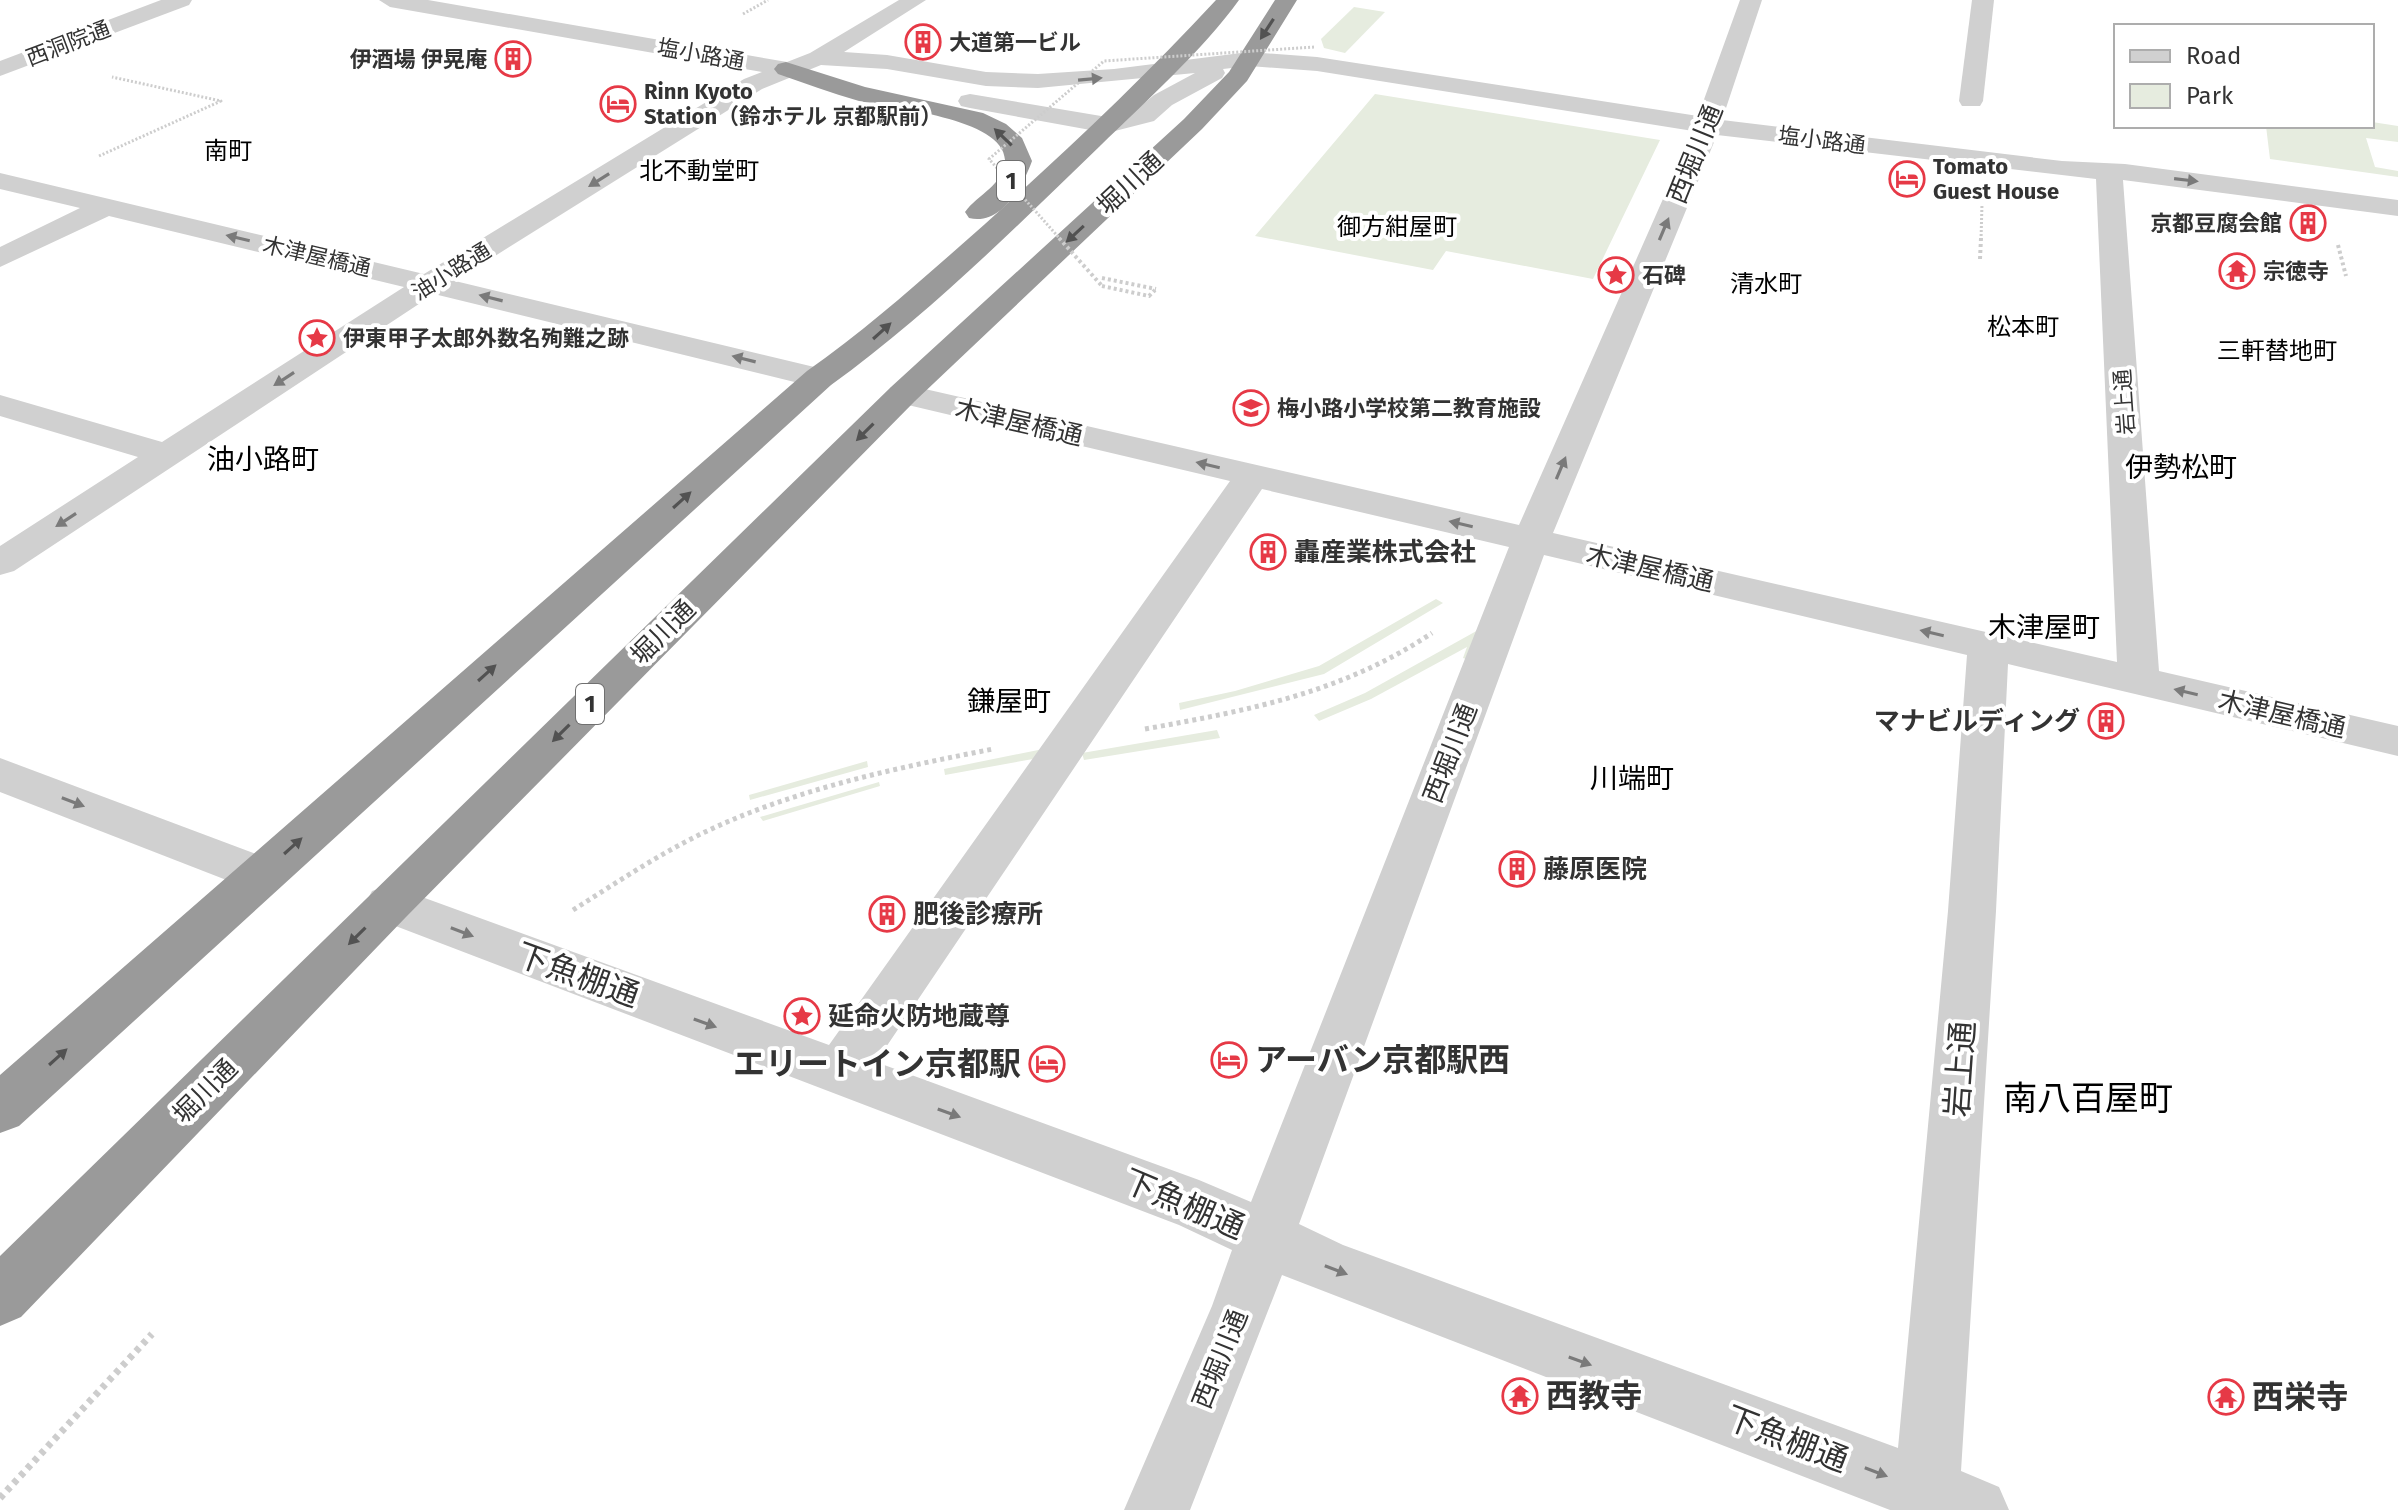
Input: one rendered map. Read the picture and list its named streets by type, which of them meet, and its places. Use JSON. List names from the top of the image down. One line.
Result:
{"streets":{"highway":["1","堀川通"],"street":["西洞院通","塩小路通","西堀川通","木津屋橋通","油小路通","岩上通","下魚棚通"]},"crossings":[["塩小路通","西堀川通"],["塩小路通","1"],["塩小路通","堀川通"],["塩小路通","油小路通"],["塩小路通","岩上通"],["西堀川通","木津屋橋通"],["西堀川通","下魚棚通"],["1","堀川通"],["1","木津屋橋通"],["1","油小路通"],["堀川通","木津屋橋通"],["堀川通","下魚棚通"],["木津屋橋通","油小路通"],["木津屋橋通","岩上通"],["岩上通","下魚棚通"]],"one_way":["木津屋橋通","油小路通","下魚棚通"],"districts":["南町","北不動堂町","御方紺屋町","清水町","松本町","三軒替地町","油小路町","伊勢松町","木津屋町","鎌屋町","川端町","南八百屋町"],"places":{"building":["大道第一ビル","伊酒場 伊晃庵","京都豆腐会館","轟産業株式会社","マナビルディング","藤原医院","肥後診療所"],"hotel":["Rinn Kyoto Station（鈴ホテル 京都駅前）","Tomato Guest House","アーバン京都駅西","エリートイン京都駅"],"temple":["宗徳寺","西教寺","西栄寺"],"place":["石碑","伊東甲子太郎外数名殉難之跡","延命火防地蔵尊"],"school or university":["梅小路小学校第二教育施設"]},"legend":["Road","Park"]}
